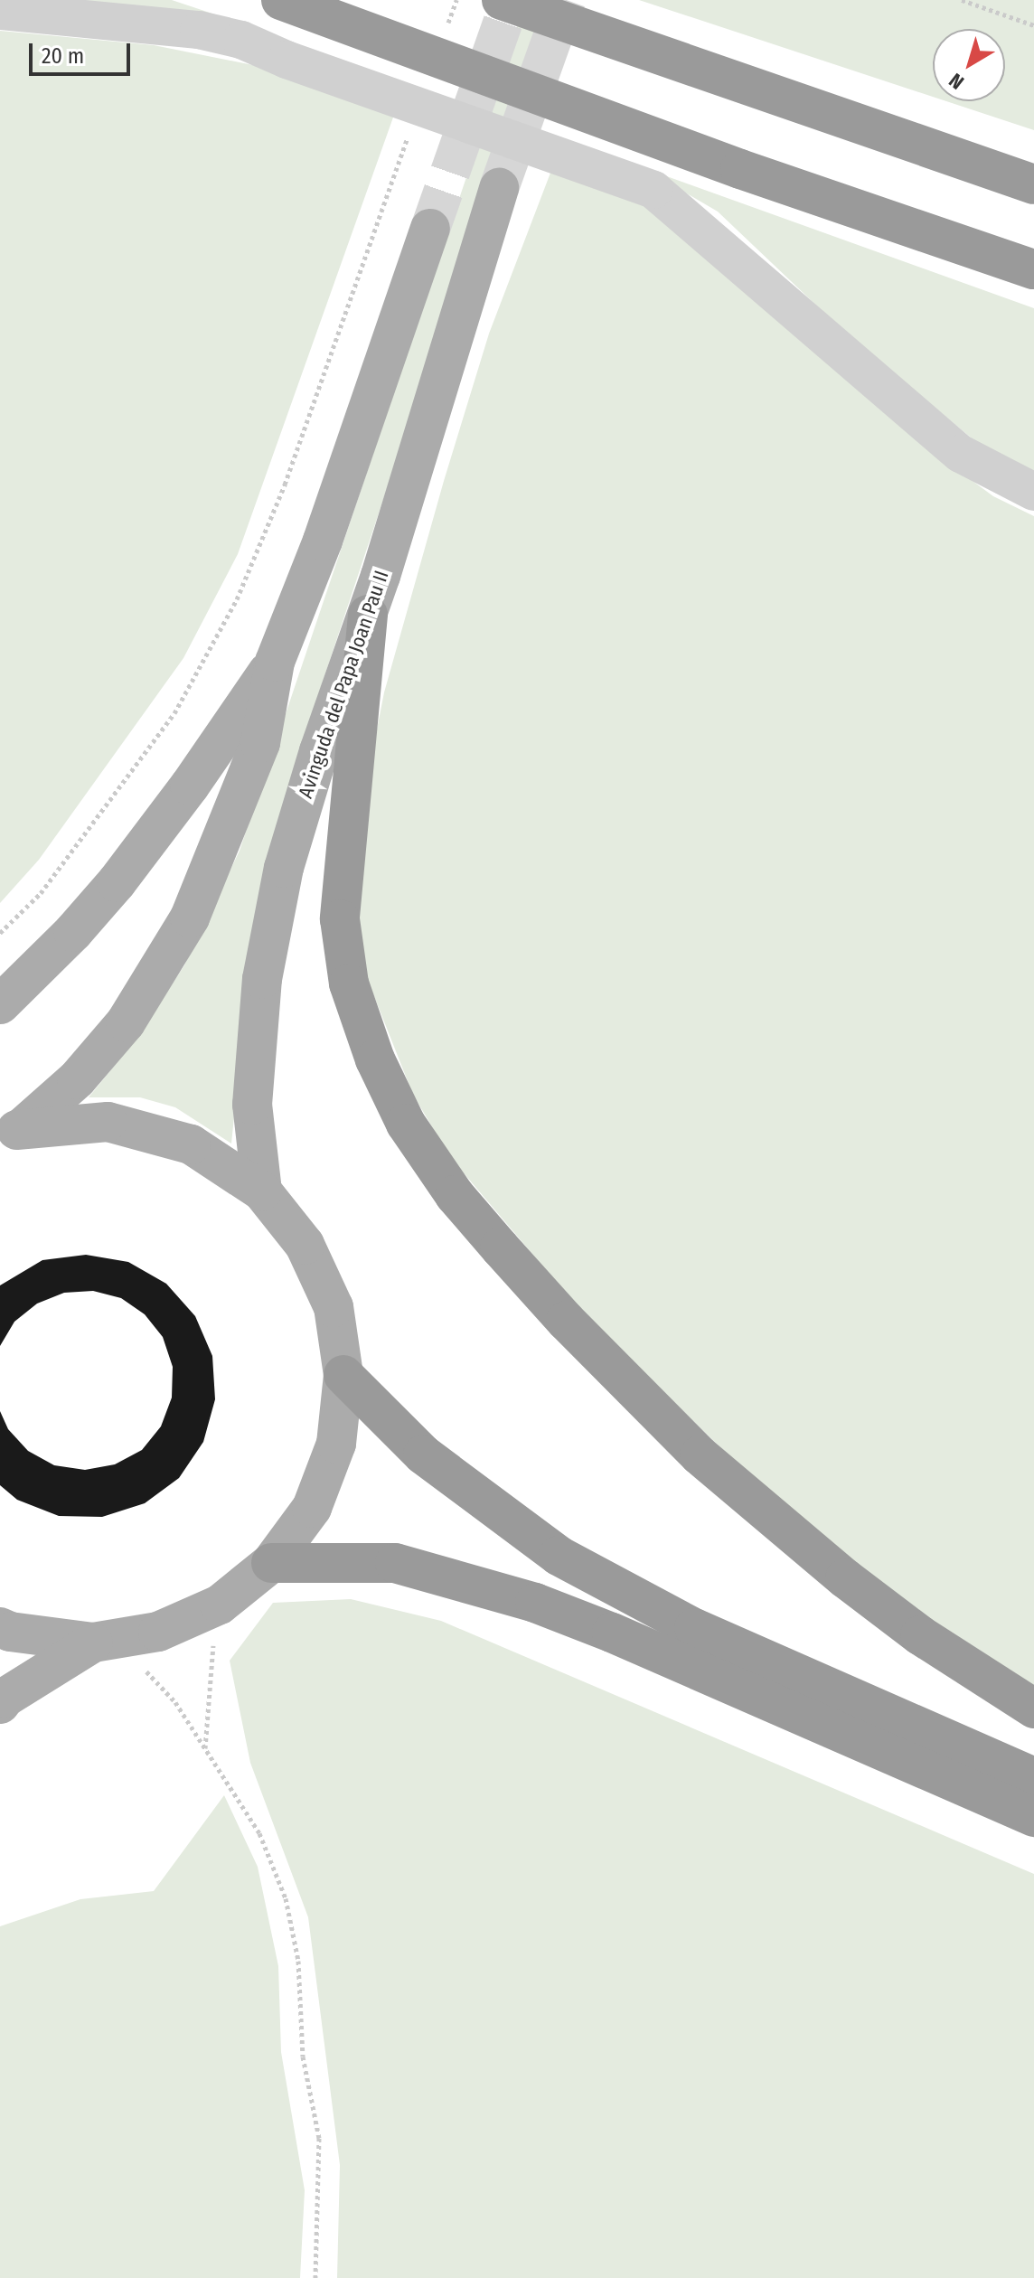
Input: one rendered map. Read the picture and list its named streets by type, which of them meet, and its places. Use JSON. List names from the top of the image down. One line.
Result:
{"streets":{"main road":["Avinguda del Papa Joan Pau II"]},"scale_bar":"20 m","north":"bottom left"}
